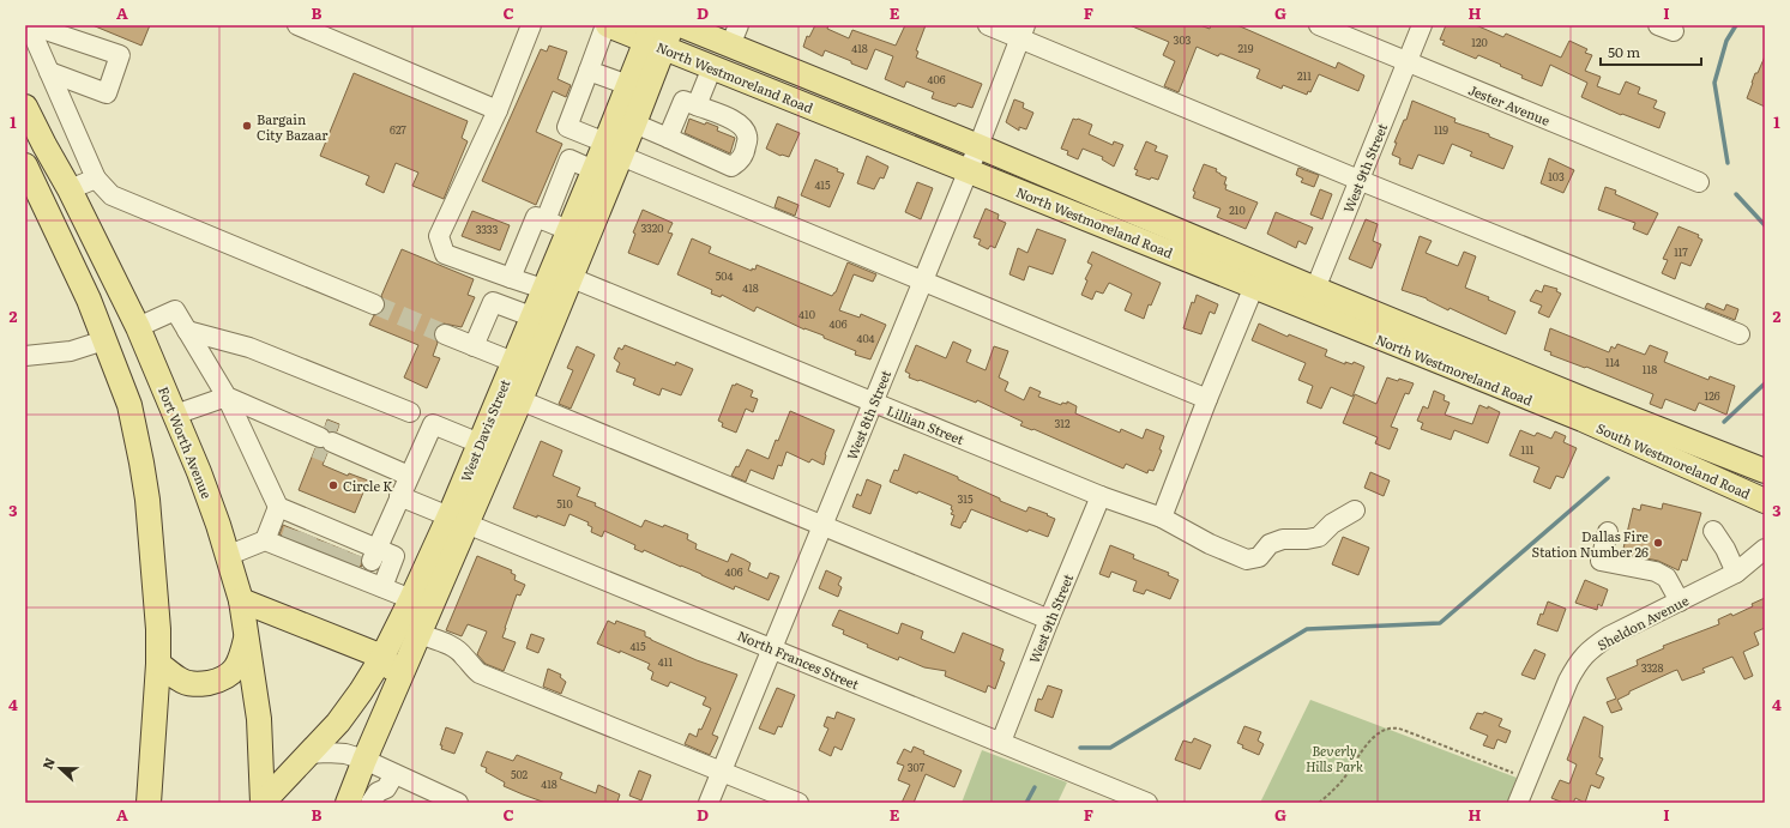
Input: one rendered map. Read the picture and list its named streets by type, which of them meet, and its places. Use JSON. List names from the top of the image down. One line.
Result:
{"streets":{"main road":["North Westmoreland Road","West Davis Street","Fort Worth Avenue","South Westmoreland Road"],"street":["Jester Avenue","West 9th Street","West 8th Street","Lillian Street","Sheldon Avenue","North Frances Street"]},"crossings":[["North Westmoreland Road","West 9th Street"],["North Westmoreland Road","West 8th Street"],["North Westmoreland Road","West Davis Street"],["North Westmoreland Road","South Westmoreland Road"],["Jester Avenue","West 9th Street"],["West 9th Street","Lillian Street"],["West 9th Street","North Frances Street"],["West 8th Street","Lillian Street"],["West 8th Street","North Frances Street"],["Lillian Street","West Davis Street"],["West Davis Street","Fort Worth Avenue"],["West Davis Street","North Frances Street"]],"parks":["Beverly Hills Park"],"places":["Bargain City Bazaar","Circle K","Dallas Fire Station Number 26"],"house_numbers":["303","120","418","219","211","406","627","119","103","415","210","3320","3333","117","504","418","410","406","404","114","118","126","312","111","315","510","406","415","411","3328","307","502","418"],"scale_bar":"50 m","north":"left","grid":{"columns":["A","B","C","D","E","F","G","H","I"],"rows":["1","2","3","4"]}}
